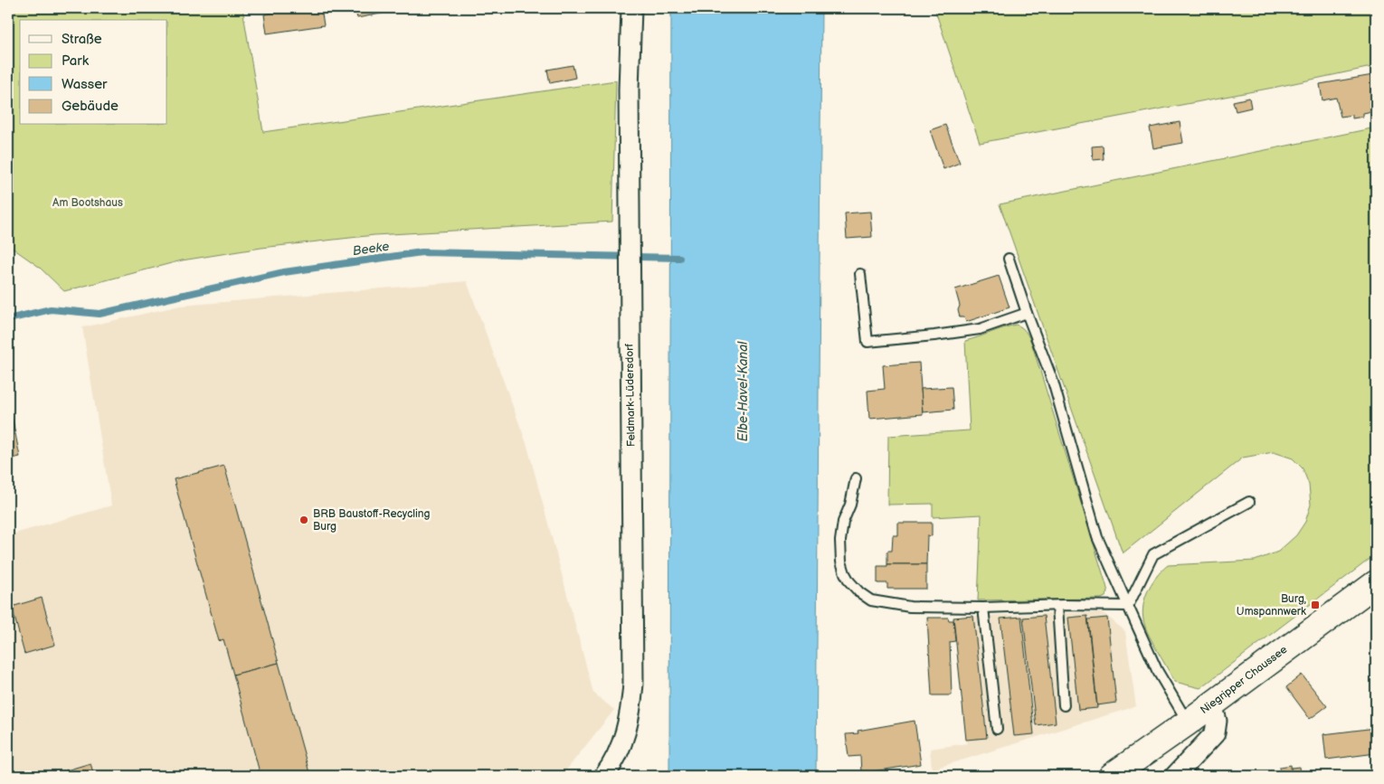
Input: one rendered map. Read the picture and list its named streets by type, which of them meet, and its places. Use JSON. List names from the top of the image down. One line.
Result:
{"streets":{"main road":["Niegripper Chaussee"],"street":["Feldmark-Lüdersdorf"]},"water":["Beeke","Elbe-Havel-Kanal"],"parks":["Am Bootshaus"],"places":{"other":["BRB Baustoff-Recycling Burg"],"transit":["Burg, Umspannwerk"]},"legend":["Straße","Park","Wasser","Gebäude"]}
